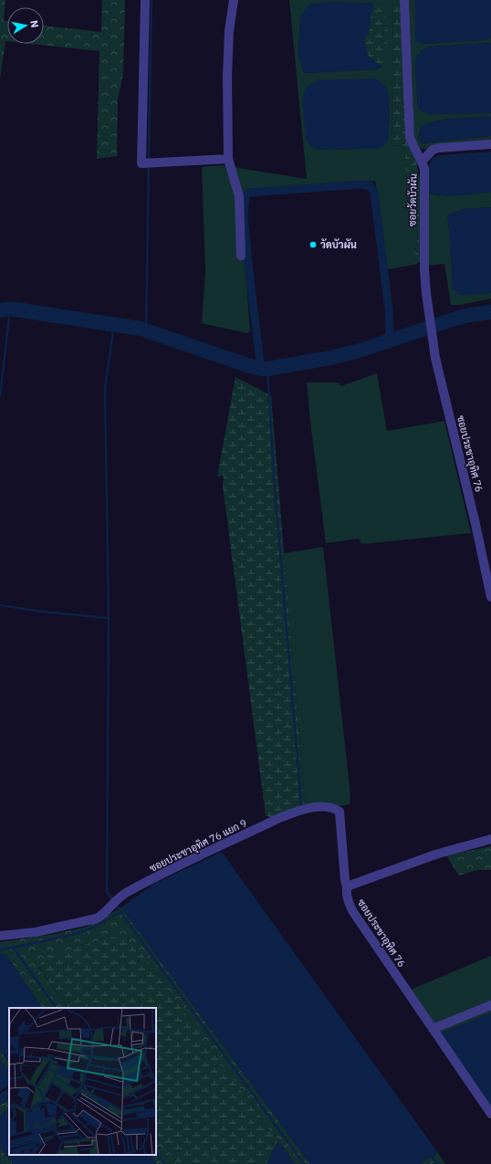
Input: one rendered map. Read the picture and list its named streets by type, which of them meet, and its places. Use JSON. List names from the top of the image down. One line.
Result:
{"streets":{"street":["ซอยวัดบัวผัน","ซอยประชาอุทิศ 76","ซอยประชาอุทิศ 76 แยก 9"]},"crossings":[["ซอยวัดบัวผัน","ซอยประชาอุทิศ 76"],["ซอยประชาอุทิศ 76","ซอยประชาอุทิศ 76 แยก 9"]],"places":["วัดบัวผัน"],"north":"right"}
